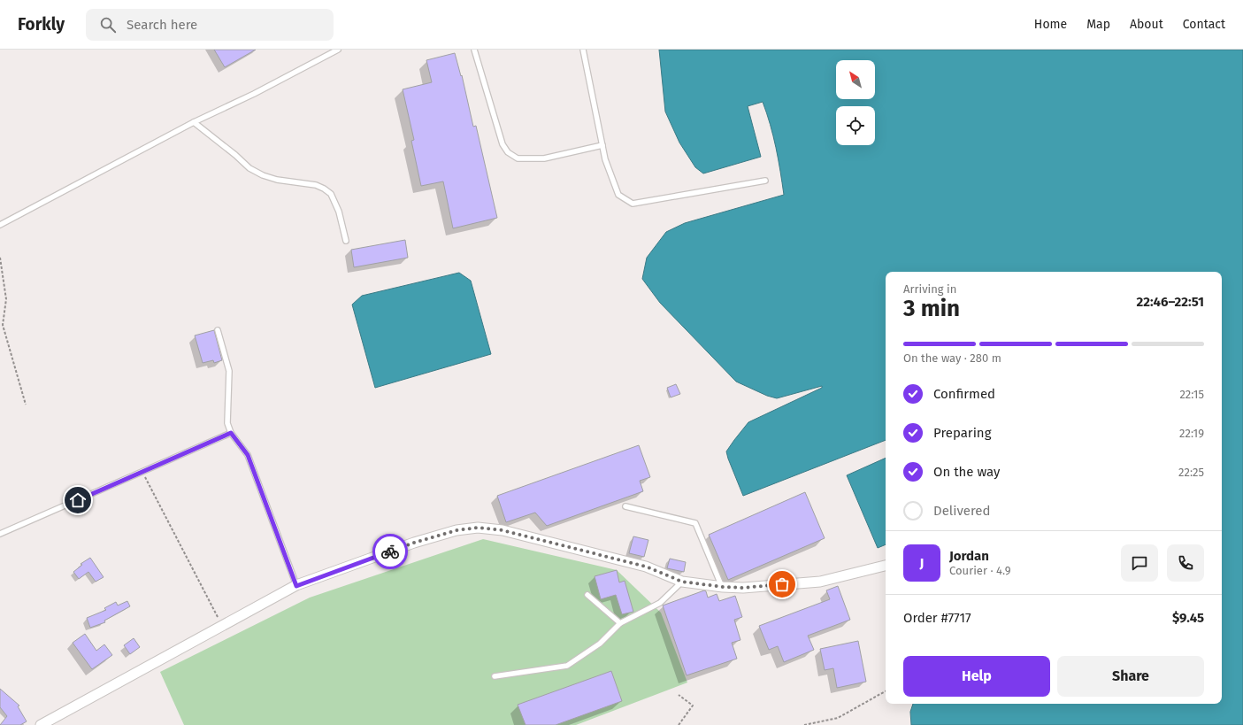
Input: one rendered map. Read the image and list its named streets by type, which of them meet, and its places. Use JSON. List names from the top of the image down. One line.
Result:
{"north":"top left","page":{"header":"Forkly","search":"Search here","nav":["Home","Map","About","Contact"],"heading":["3 min","Arriving in","22:46–22:51"],"panel":["Jordan","Courier · 4.9","Order #7717","$9.45"],"bar":"On the way · 280 m","list":[["Confirmed","22:15"],["Preparing","22:19"],["On the way","22:25"],"Delivered"],"round":"J","buttons":["Help","Share"]}}
